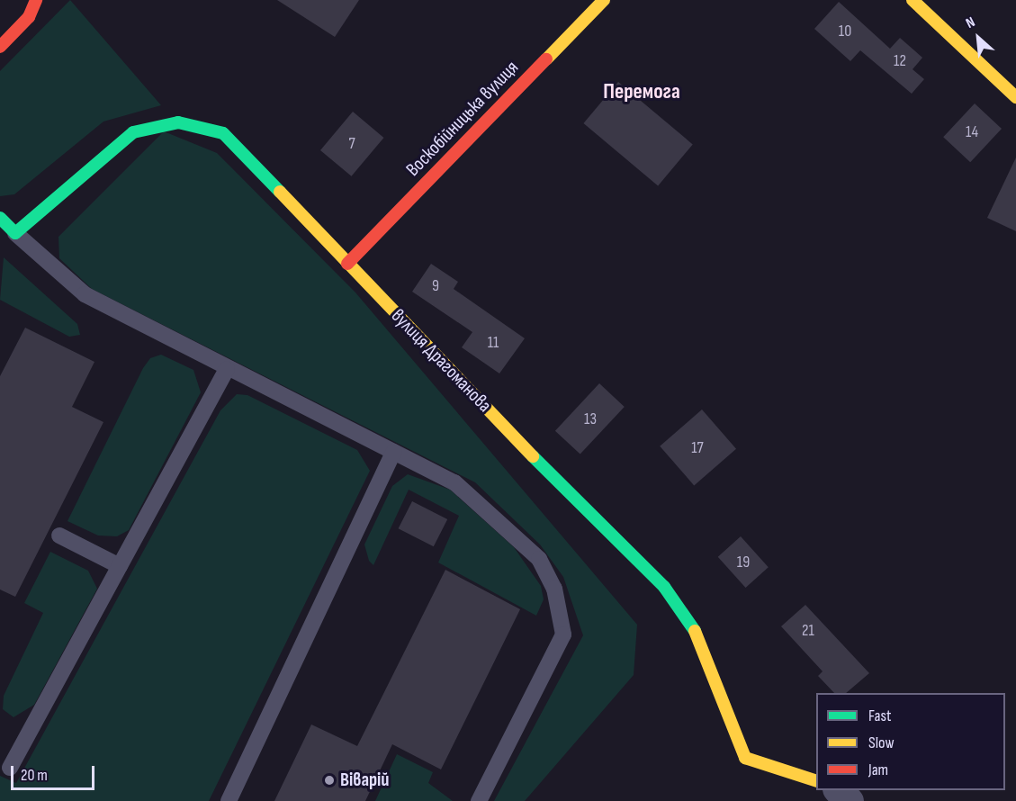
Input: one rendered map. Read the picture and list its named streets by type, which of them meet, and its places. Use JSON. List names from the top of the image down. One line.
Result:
{"streets":{"street":["Воскобійницька вулиця","вулиця Драгоманова"]},"crossings":[["Воскобійницька вулиця","вулиця Драгоманова"]],"districts":["Перемога"],"places":["Віварій"],"house_numbers":["10","12","14","7","9","11","13","17","19","21"],"legend":["Fast","Slow","Jam"],"scale_bar":"20 m","north":"top left"}
